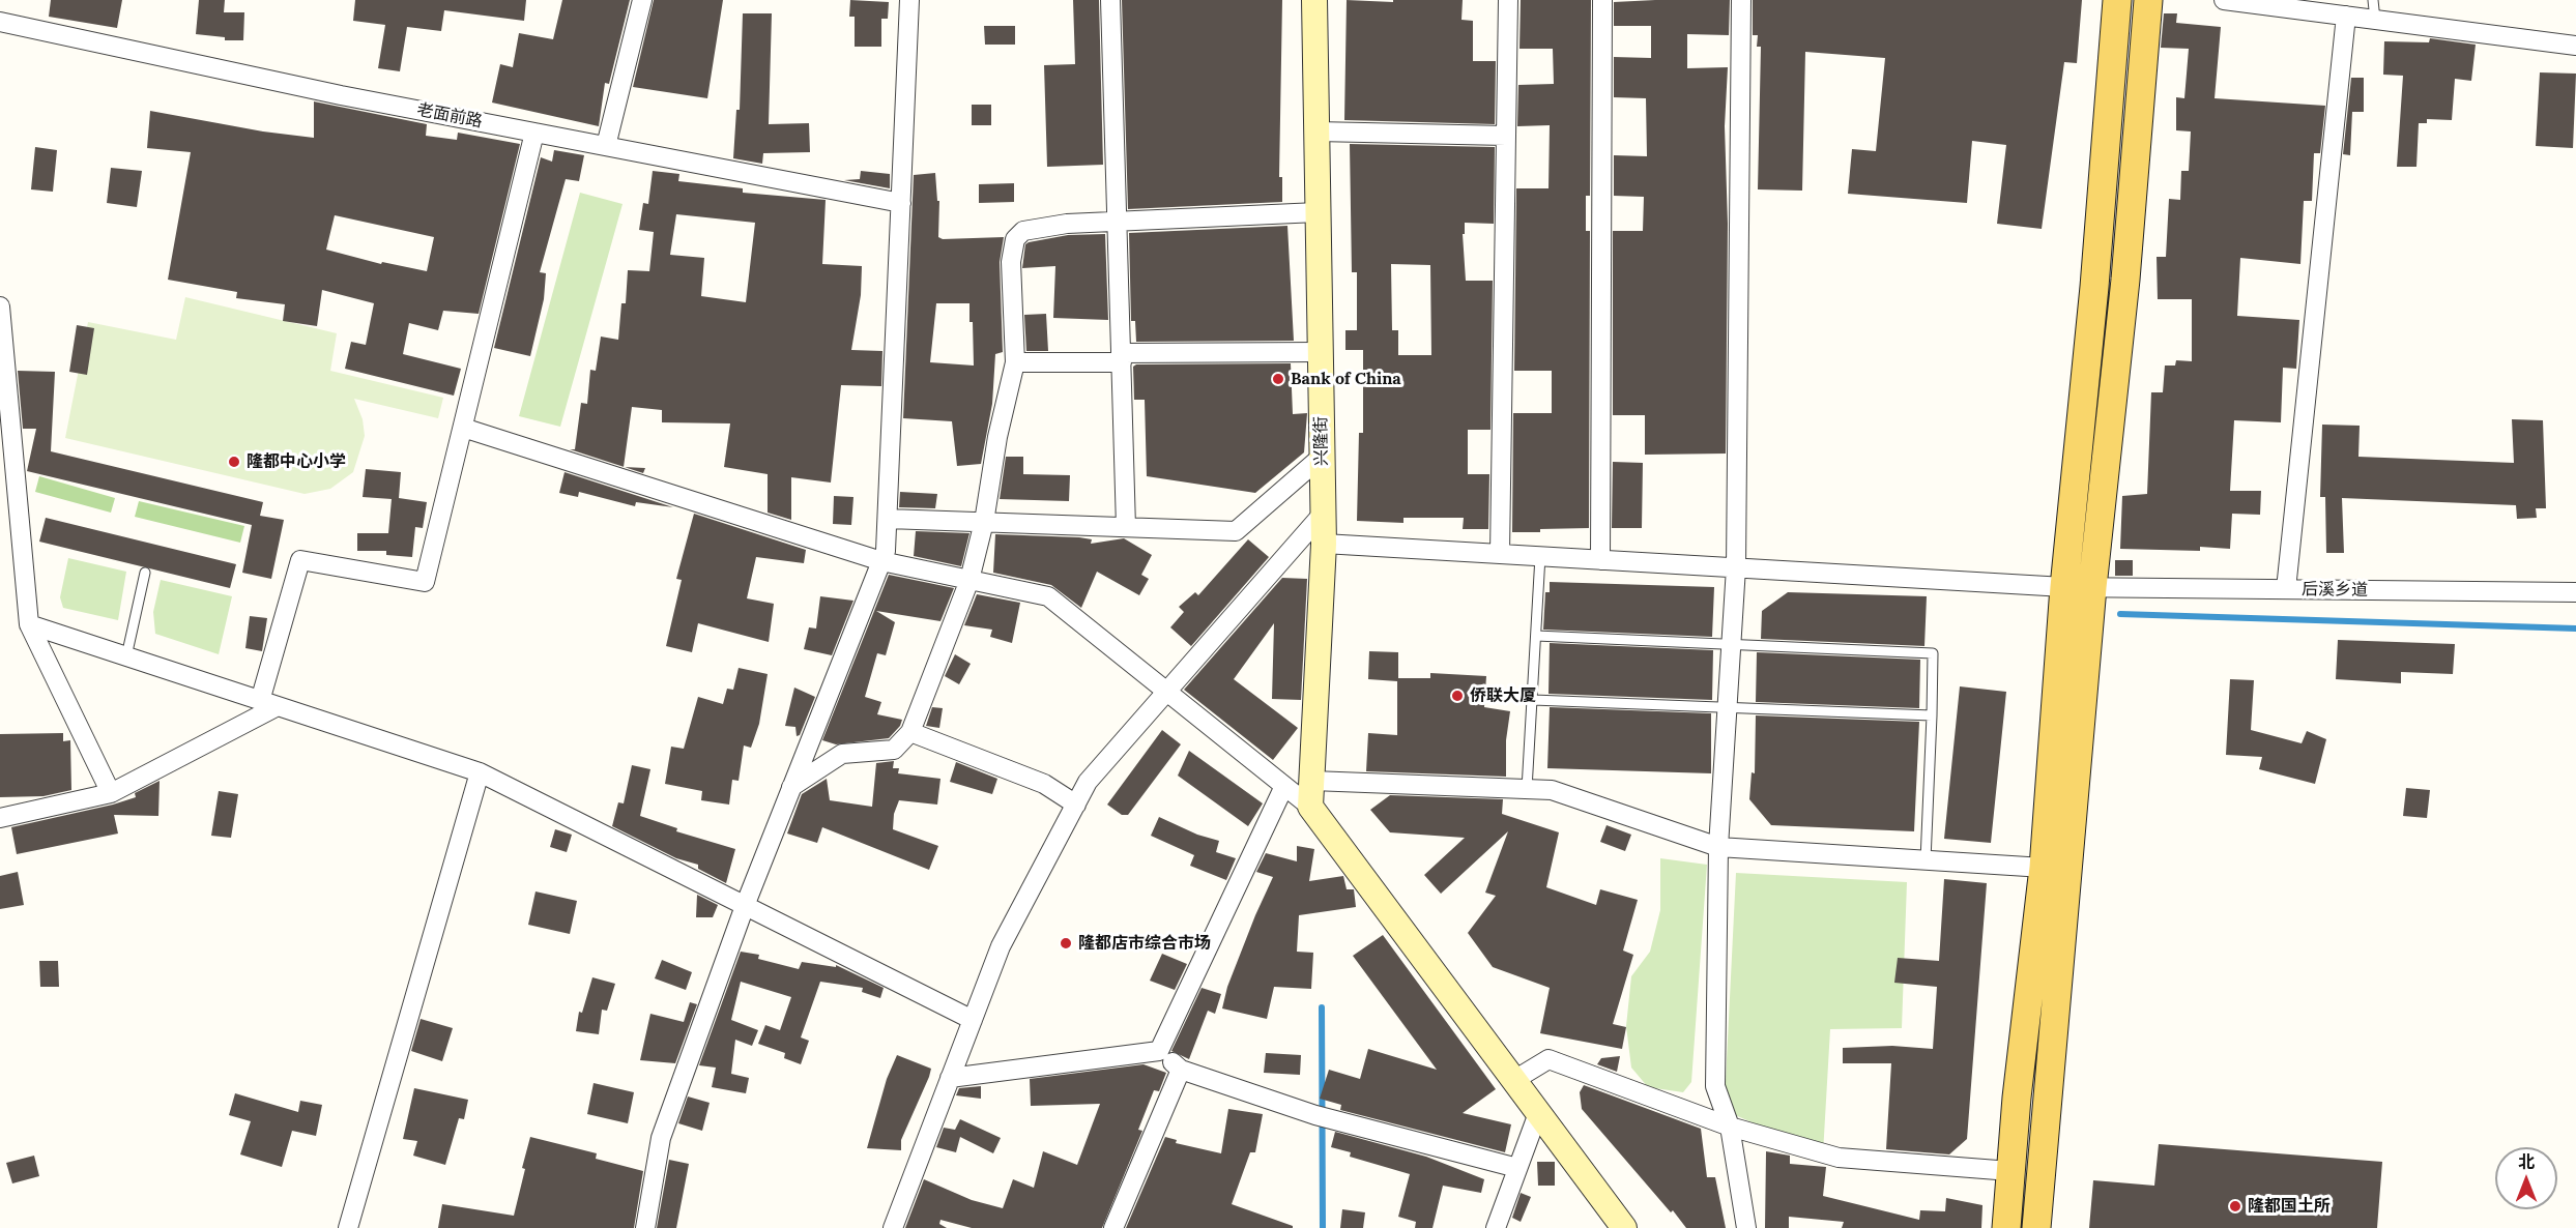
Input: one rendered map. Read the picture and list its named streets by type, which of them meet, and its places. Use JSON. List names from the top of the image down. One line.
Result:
{"streets":{"street":["老面前路","兴隆街","后溪乡道"]},"crossings":[["兴隆街","后溪乡道"]],"places":["Bank of China","隆都中心小学","侨联大厦","隆都店市综合市场","隆都国土所"],"north":"top"}
